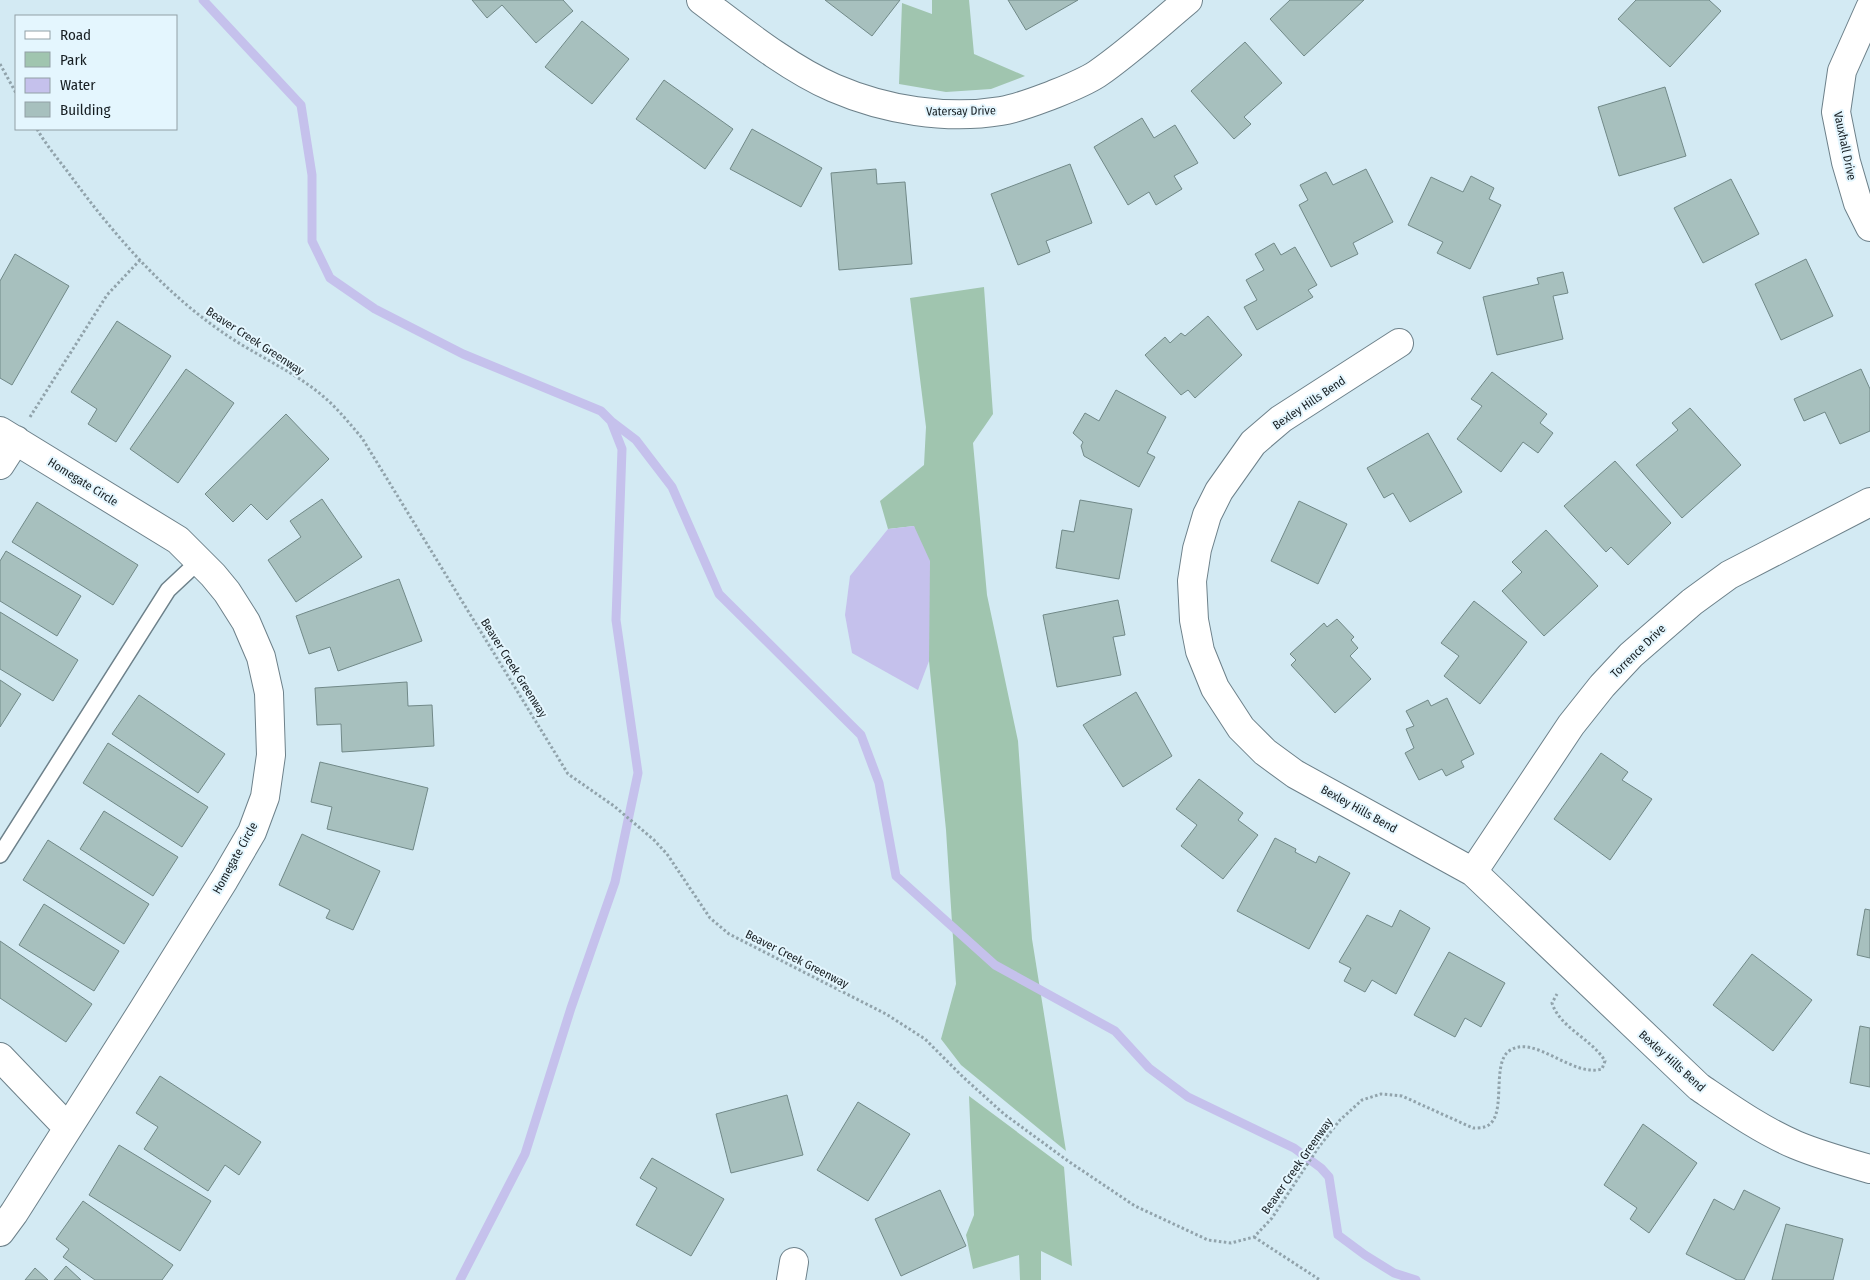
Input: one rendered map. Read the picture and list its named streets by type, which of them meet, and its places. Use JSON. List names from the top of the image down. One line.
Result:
{"streets":{"street":["Vatersay Drive","Vauxhall Drive","Bexley Hills Bend","Homegate Circle","Torrence Drive"],"path":["Beaver Creek Greenway"]},"crossings":[["Bexley Hills Bend","Torrence Drive"]],"legend":["Road","Park","Water","Building"]}
